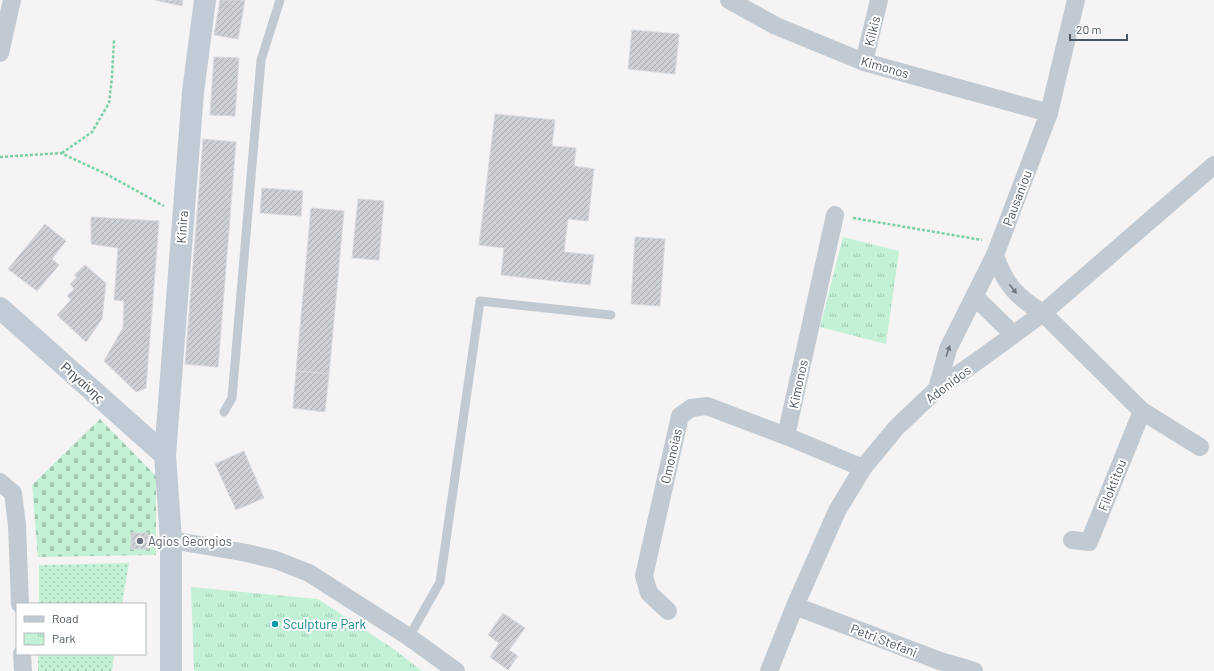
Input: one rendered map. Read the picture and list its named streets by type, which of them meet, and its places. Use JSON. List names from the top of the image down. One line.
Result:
{"streets":{"main road":["Kinira","Ρηγαίνης"],"street":["Kilkis","Kimonos","Pausaniou","Adonidos","Omonoias","Filoktitou","Petri Stefani"]},"crossings":[["Kilkis","Kimonos"],["Kimonos","Pausaniou"],["Kimonos","Omonoias"],["Pausaniou","Adonidos"],["Kinira","Ρηγαίνης"],["Adonidos","Omonoias"],["Adonidos","Petri Stefani"]],"places":["Agios Georgios","Sculpture Park"],"legend":["Road","Park"],"scale_bar":"20 m"}
